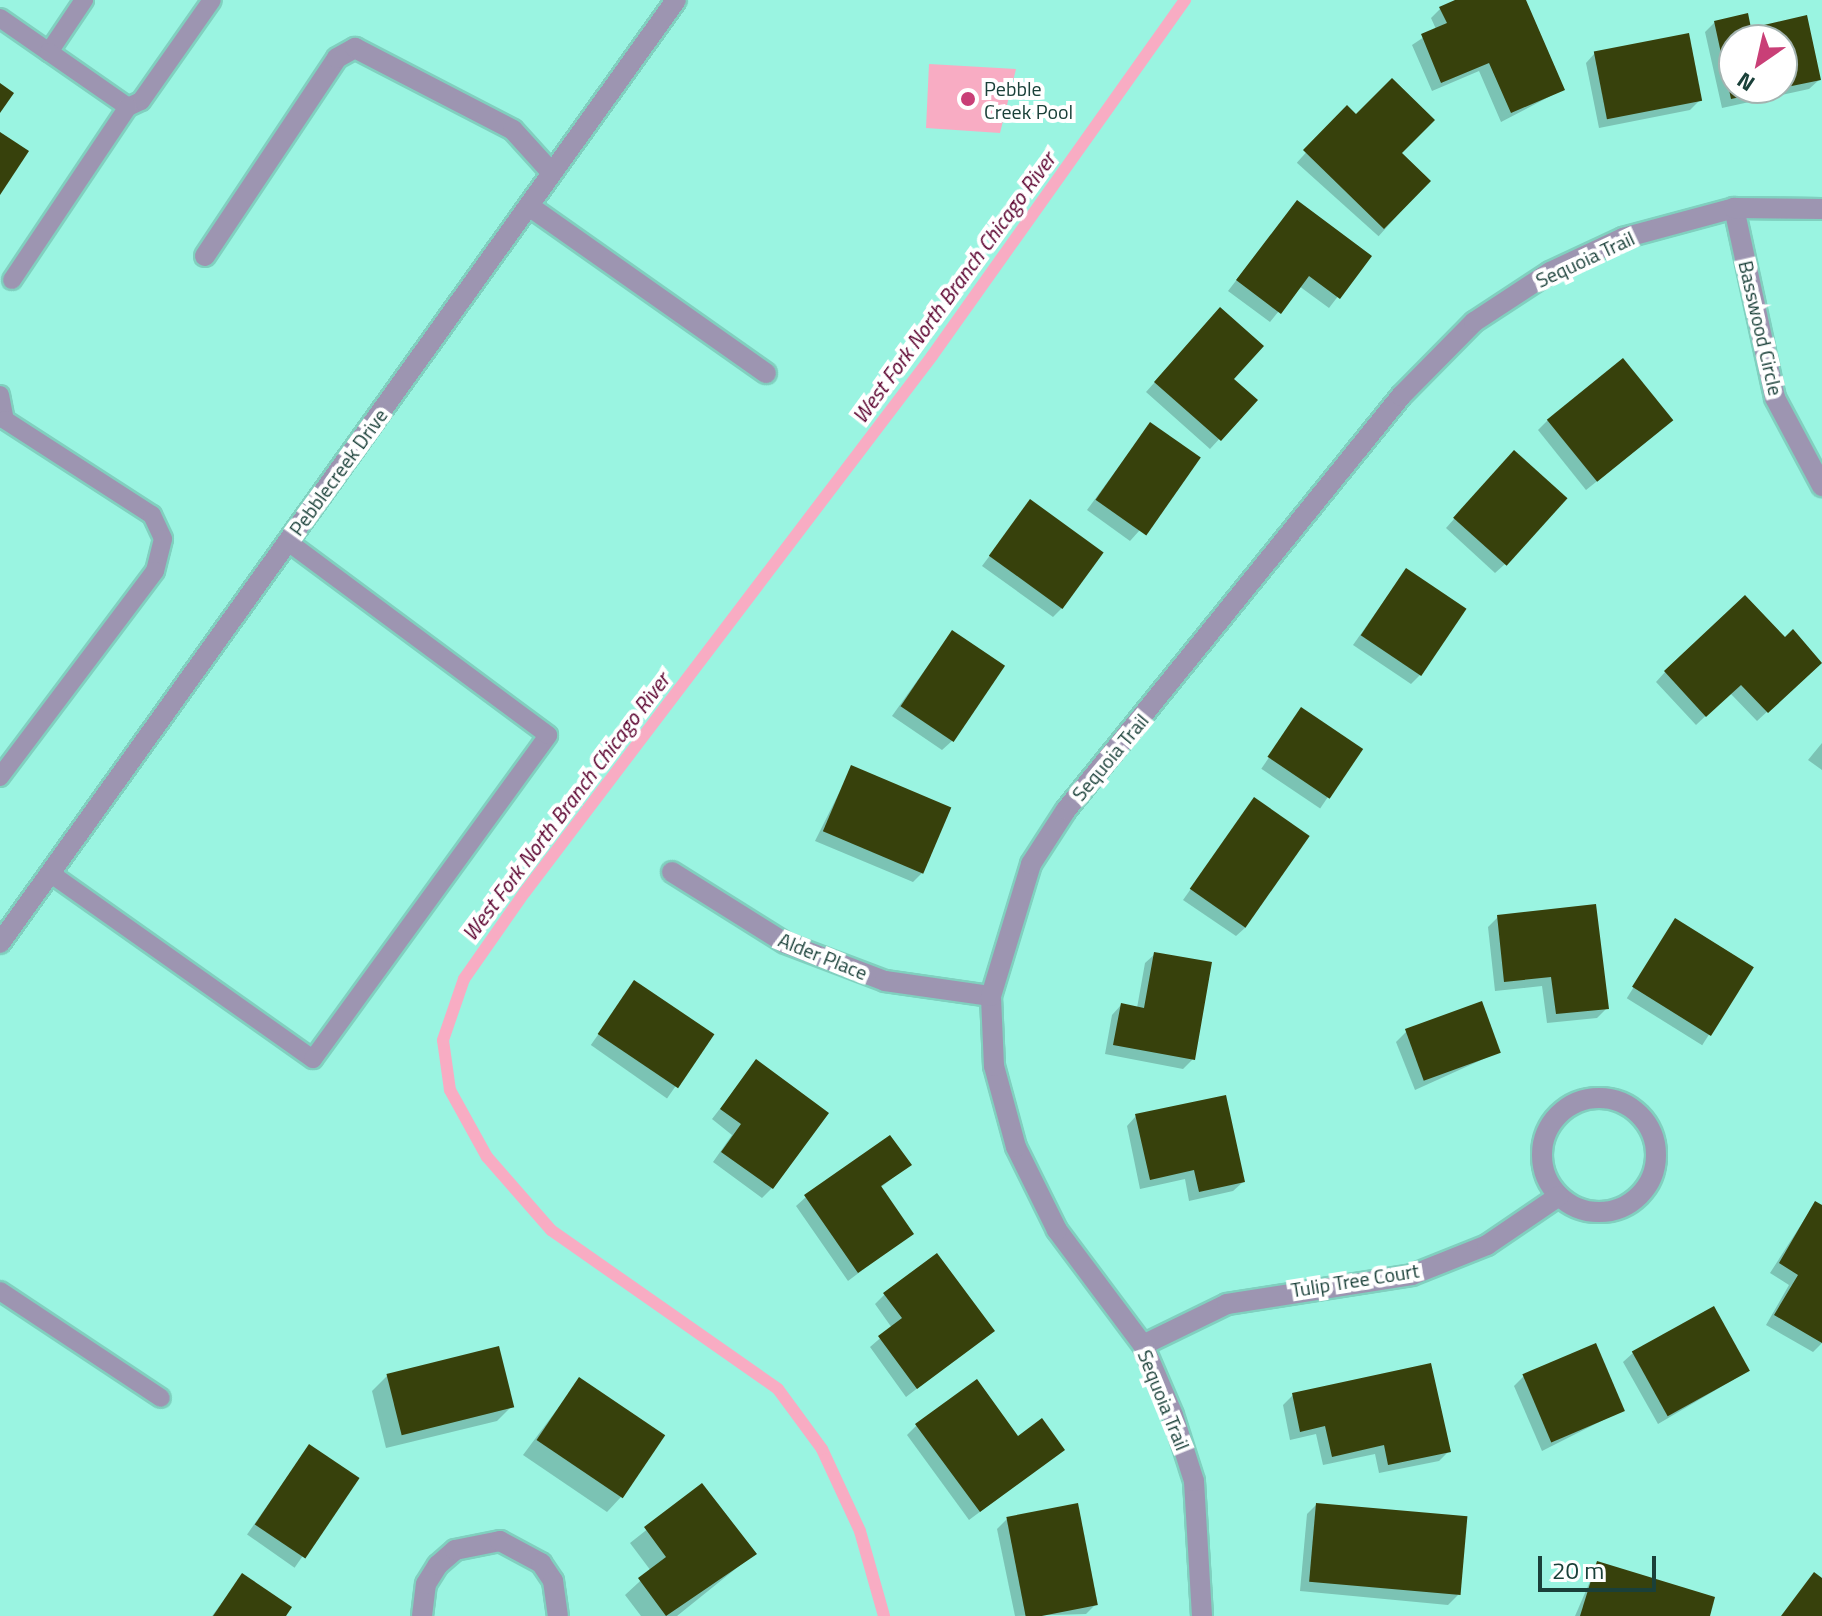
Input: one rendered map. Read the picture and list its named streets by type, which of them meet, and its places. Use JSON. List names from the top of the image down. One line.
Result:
{"streets":{"street":["Sequoia Trail","Basswood Circle","Pebblecreek Drive","Alder Place","Tulip Tree Court"]},"crossings":[["Sequoia Trail","Basswood Circle"],["Sequoia Trail","Alder Place"],["Sequoia Trail","Tulip Tree Court"]],"water":["West Fork North Branch Chicago River"],"places":["Pebble Creek Pool"],"scale_bar":"20 m","north":"bottom left"}
